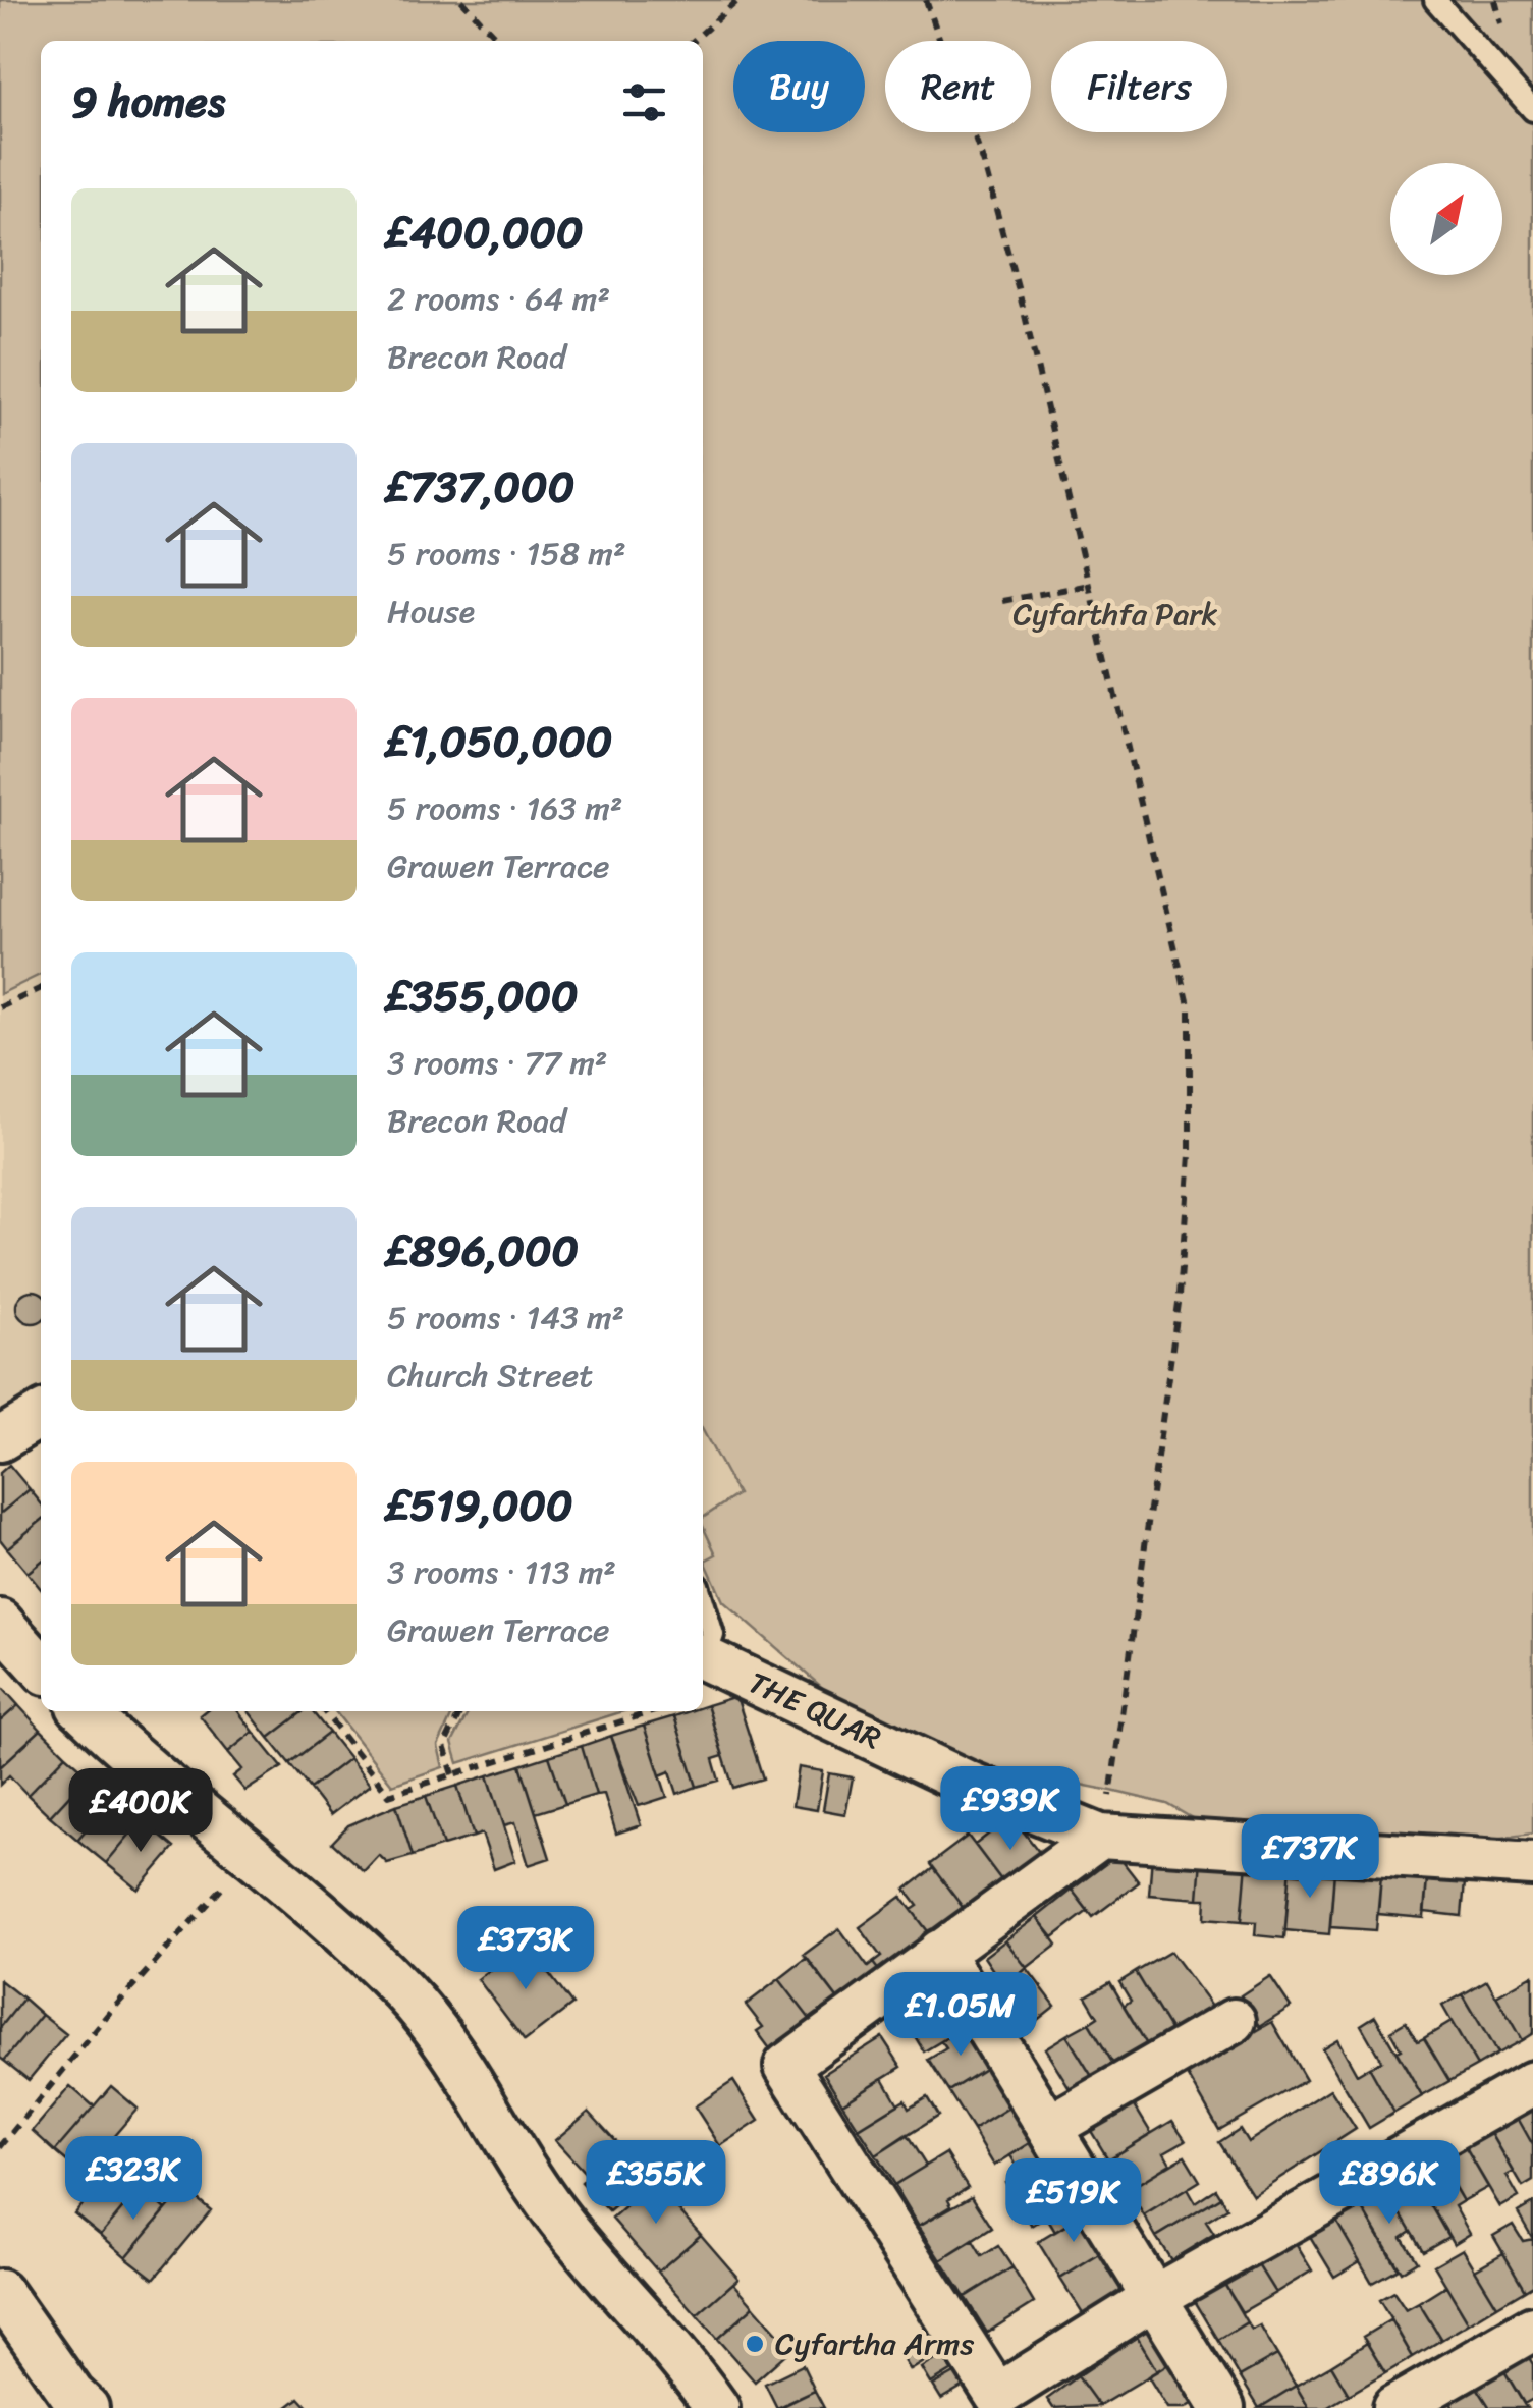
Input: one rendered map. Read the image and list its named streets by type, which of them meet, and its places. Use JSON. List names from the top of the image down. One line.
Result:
{"streets":{"street":["THE QUAR"]},"parks":["Cyfarthfa Park"],"places":["Cyfartha Arms"],"north":"top right","page":{"chip":["Buy","Rent","Filters"],"heading":"9 homes","list":[{"name":"£400,000","note":"2 rooms · 64 m² · Brecon Road"},{"name":"£737,000","note":"5 rooms · 158 m² · House"},{"name":"£1,050,000","note":"5 rooms · 163 m² · Grawen Terrace"},{"name":"£355,000","note":"3 rooms · 77 m² · Brecon Road"},{"name":"£896,000","note":"5 rooms · 143 m² · Church Street"},{"name":"£519,000","note":"3 rooms · 113 m² · Grawen Terrace"}],"price":["£939K","£400K","£737K","£373K","£1.05M","£323K","£355K","£896K","£519K"]}}
